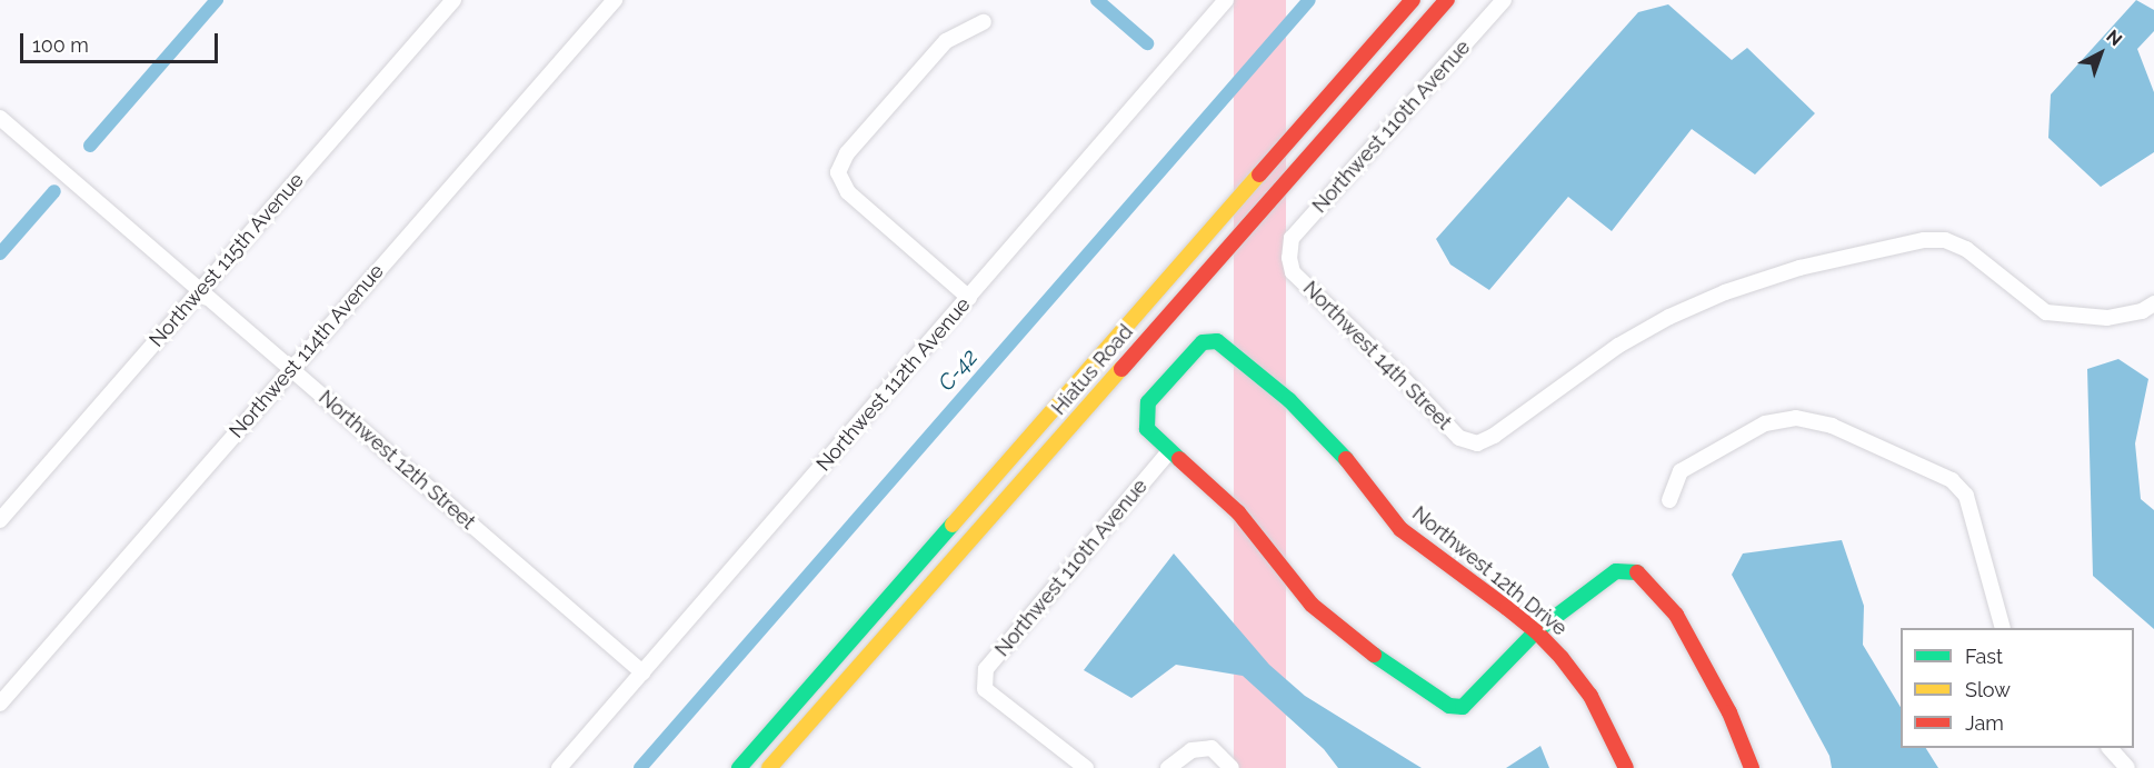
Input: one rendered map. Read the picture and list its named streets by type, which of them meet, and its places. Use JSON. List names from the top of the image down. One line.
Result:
{"streets":{"main road":["Hiatus Road","Northwest 12th Drive"],"street":["Northwest 110th Avenue","Northwest 115th Avenue","Northwest 114th Avenue","Northwest 14th Street","Northwest 112th Avenue","Northwest 12th Street"]},"crossings":[["Northwest 110th Avenue","Northwest 14th Street"],["Northwest 110th Avenue","Northwest 12th Drive"],["Northwest 115th Avenue","Northwest 12th Street"],["Northwest 114th Avenue","Northwest 12th Street"],["Northwest 112th Avenue","Northwest 12th Street"]],"water":["C-42"],"legend":["Fast","Slow","Jam"],"scale_bar":"100 m","north":"top right"}
